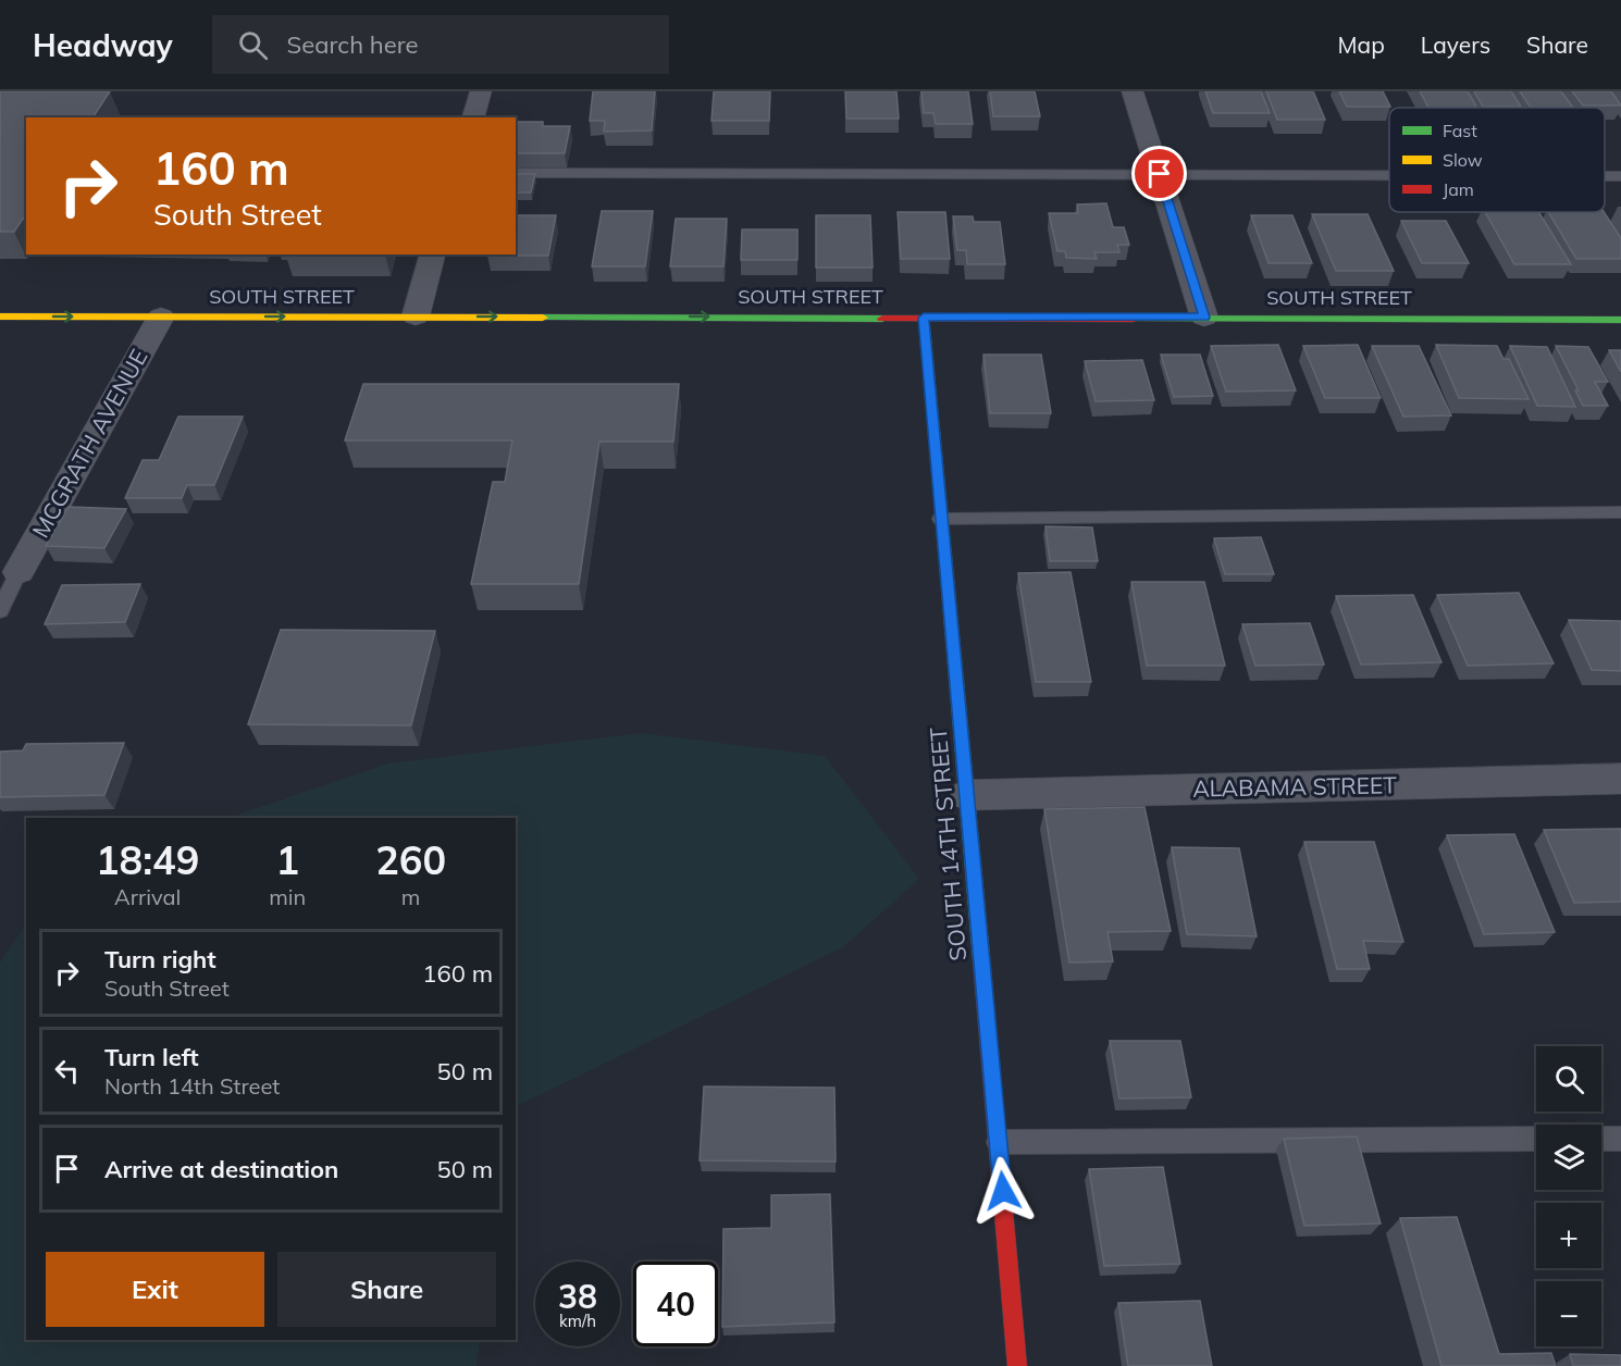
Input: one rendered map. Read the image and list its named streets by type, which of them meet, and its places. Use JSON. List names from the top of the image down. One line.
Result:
{"streets":{"main road":["SOUTH STREET","SOUTH 14TH STREET"],"street":["MCGRATH AVENUE","ALABAMA STREET"]},"crossings":[["SOUTH STREET","MCGRATH AVENUE"],["SOUTH STREET","SOUTH 14TH STREET"],["ALABAMA STREET","SOUTH 14TH STREET"]],"one_way":["SOUTH STREET"],"legend":["Fast","Slow","Jam"],"page":{"header":"Headway","search":"Search here","nav":["Map","Layers","Share"],"turn":["160 m","South Street"],"eta":["18:49","Arrival","1","min","260","m"],"list":[{"name":"Turn right","note":"South Street","value":"160 m"},{"name":"Turn left","note":"North 14th Street","value":"50 m"},{"name":"Arrive at destination","value":"50 m"}],"map_buttons":["+","−"],"buttons":["Exit","Share"],"speed":"38 km/h","limit":"40"}}
